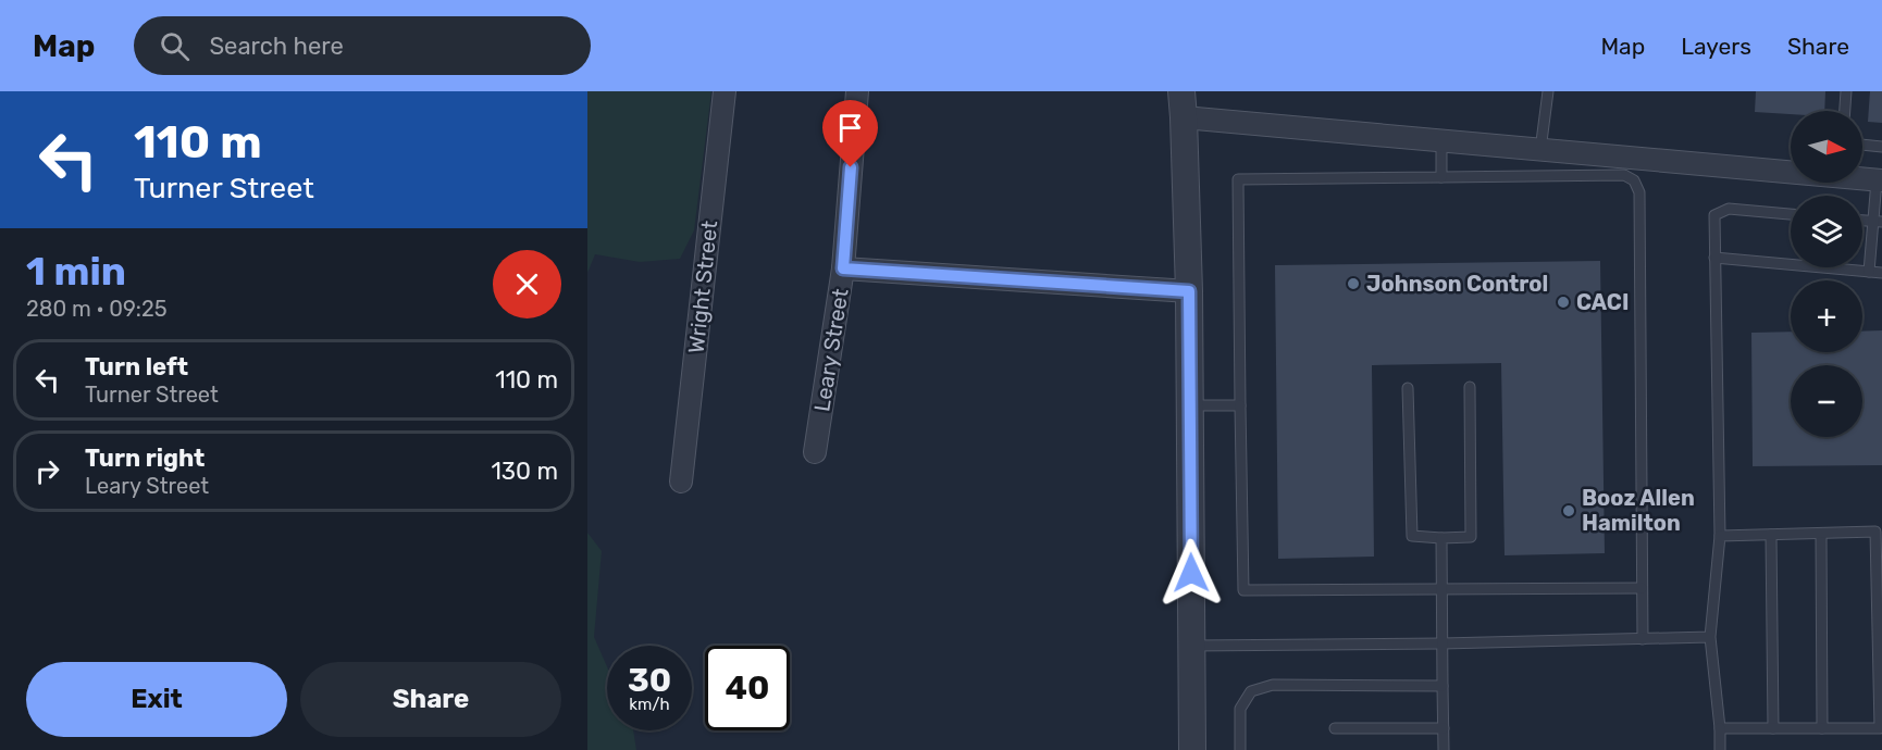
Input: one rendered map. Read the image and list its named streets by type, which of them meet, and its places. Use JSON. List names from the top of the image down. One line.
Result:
{"streets":{"street":["Wright Street","Leary Street"]},"places":["Johnson Control","CACI","Booz Allen Hamilton"],"north":"right","page":{"header":"Map","search":"Search here","nav":["Map","Layers","Share"],"turn":["110 m","Turner Street"],"map_buttons":["+","−"],"heading":["1 min","280 m · 09:25"],"list":[{"name":"Turn left","note":"Turner Street","value":"110 m"},{"name":"Turn right","note":"Leary Street","value":"130 m"}],"speed":"30 km/h","limit":"40","buttons":["Exit","Share"]}}
